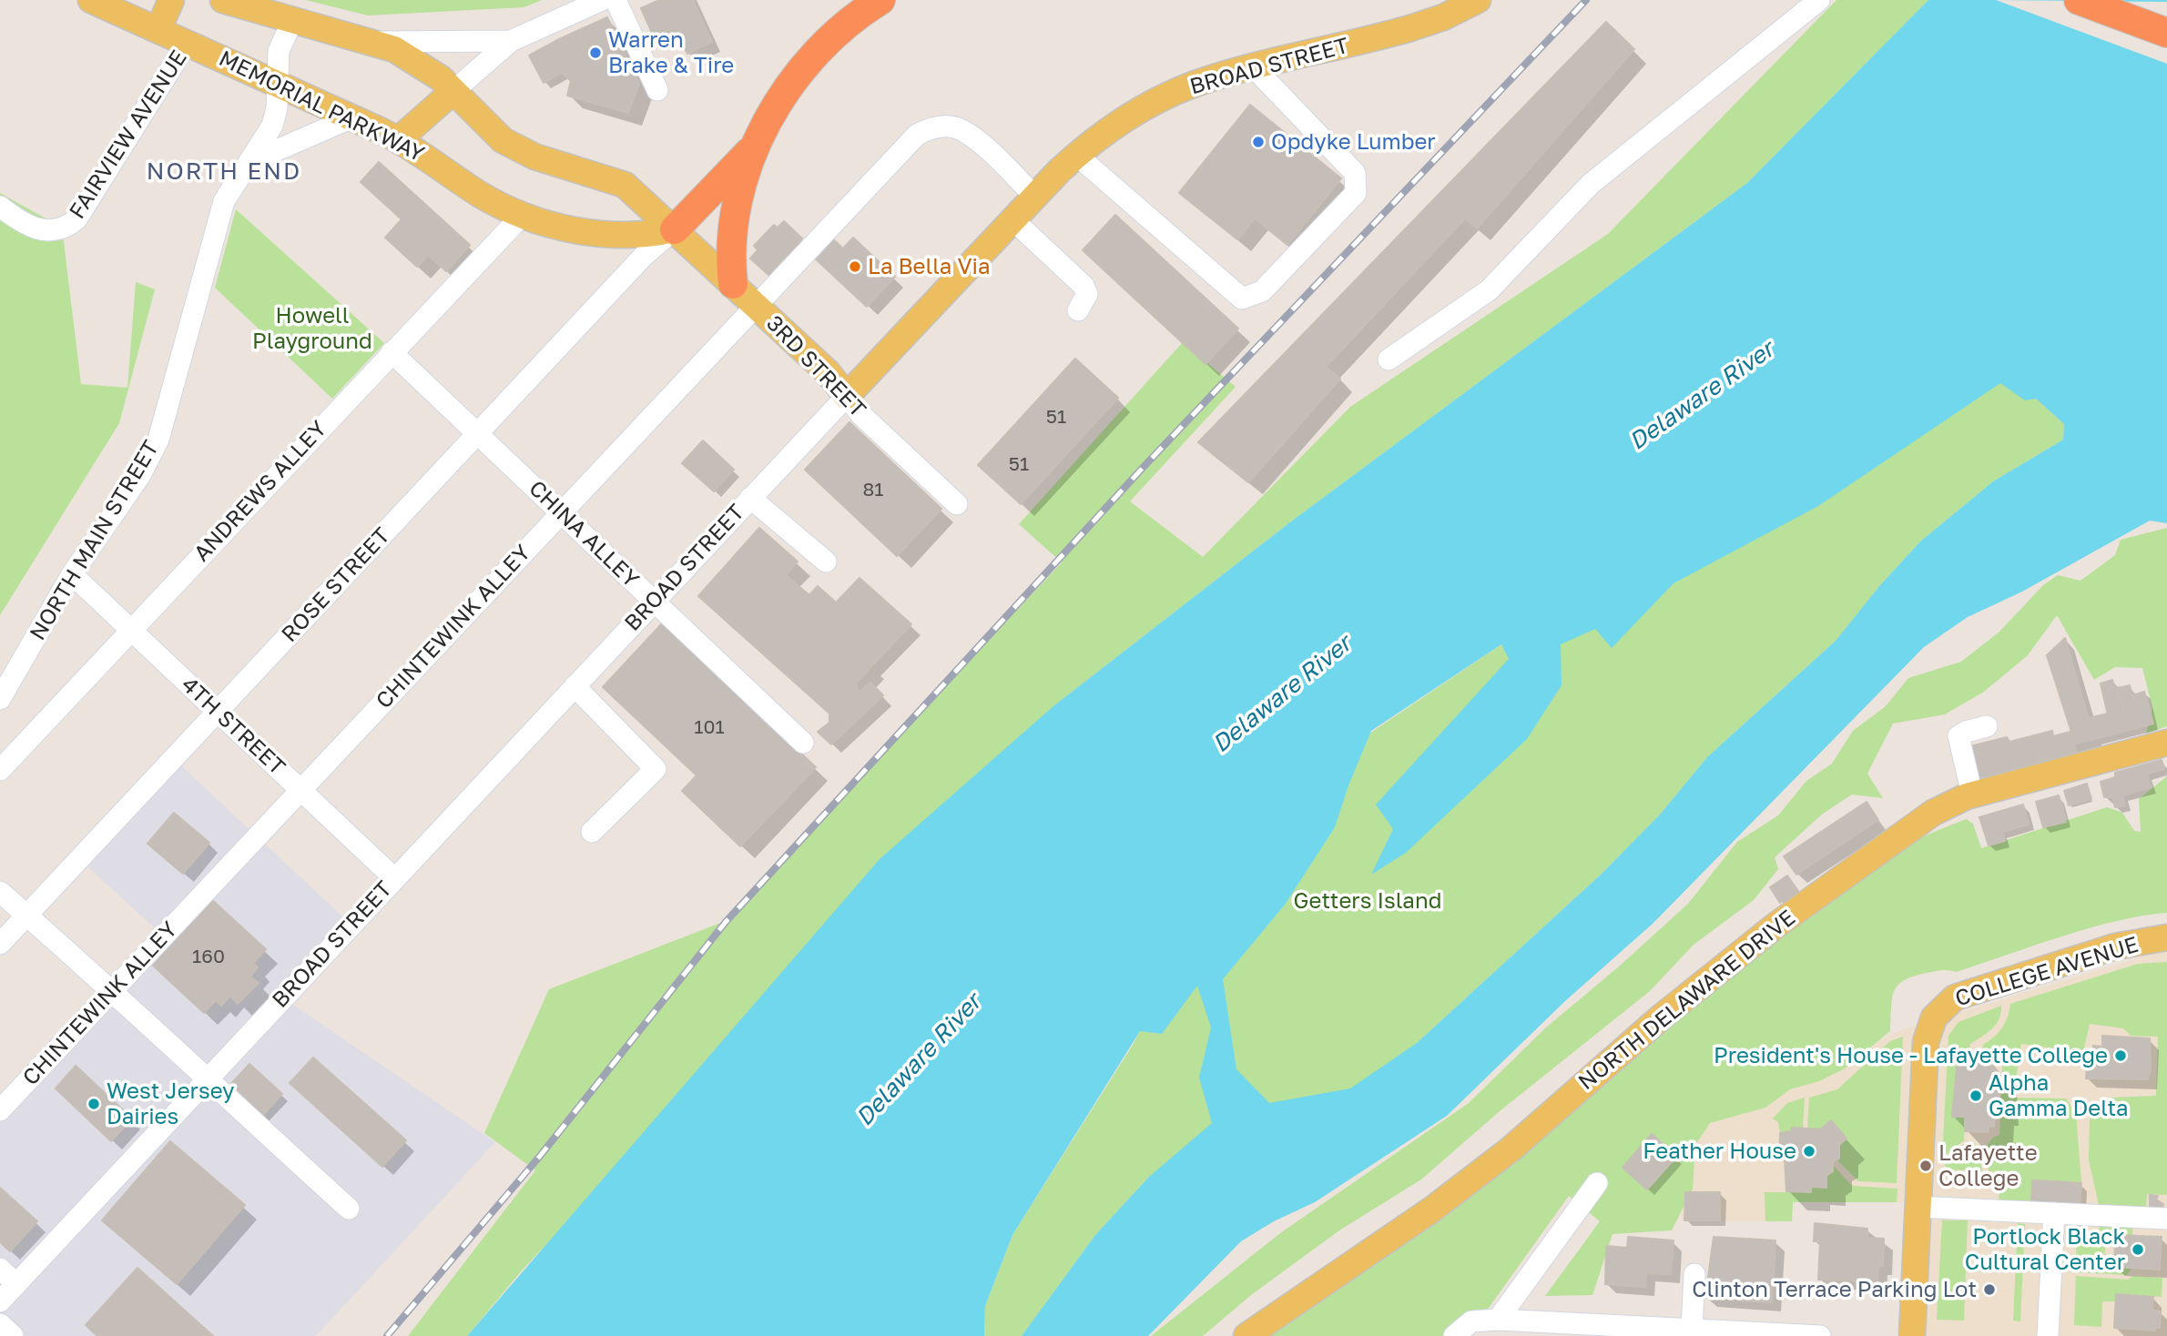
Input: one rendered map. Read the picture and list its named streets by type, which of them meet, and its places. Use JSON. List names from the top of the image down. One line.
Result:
{"streets":{"main road":["BROAD STREET","MEMORIAL PARKWAY","3RD STREET","COLLEGE AVENUE","NORTH DELAWARE DRIVE"],"street":["FAIRVIEW AVENUE","ANDREWS ALLEY","CHINA ALLEY","NORTH MAIN STREET","ROSE STREET","CHINTEWINK ALLEY","4TH STREET"]},"crossings":[["BROAD STREET","3RD STREET"],["BROAD STREET","CHINA ALLEY"],["BROAD STREET","CHINTEWINK ALLEY"],["BROAD STREET","4TH STREET"],["MEMORIAL PARKWAY","FAIRVIEW AVENUE"],["MEMORIAL PARKWAY","3RD STREET"],["MEMORIAL PARKWAY","ANDREWS ALLEY"],["MEMORIAL PARKWAY","NORTH MAIN STREET"],["MEMORIAL PARKWAY","ROSE STREET"],["3RD STREET","ROSE STREET"],["3RD STREET","CHINTEWINK ALLEY"],["ANDREWS ALLEY","CHINA ALLEY"],["ANDREWS ALLEY","4TH STREET"],["CHINA ALLEY","ROSE STREET"],["CHINA ALLEY","CHINTEWINK ALLEY"],["NORTH MAIN STREET","4TH STREET"],["ROSE STREET","4TH STREET"],["CHINTEWINK ALLEY","4TH STREET"]],"districts":["NORTH END"],"water":["Delaware River"],"parks":["Howell Playground","Getters Island"],"places":["Warren Brake & Tire","Opdyke Lumber","La Bella Via","President's House - Lafayette College","Alpha Gamma Delta","West Jersey Dairies","Feather House","Lafayette College","Portlock Black Cultural Center","Clinton Terrace Parking Lot"],"house_numbers":["51","51","81","101","160"]}
